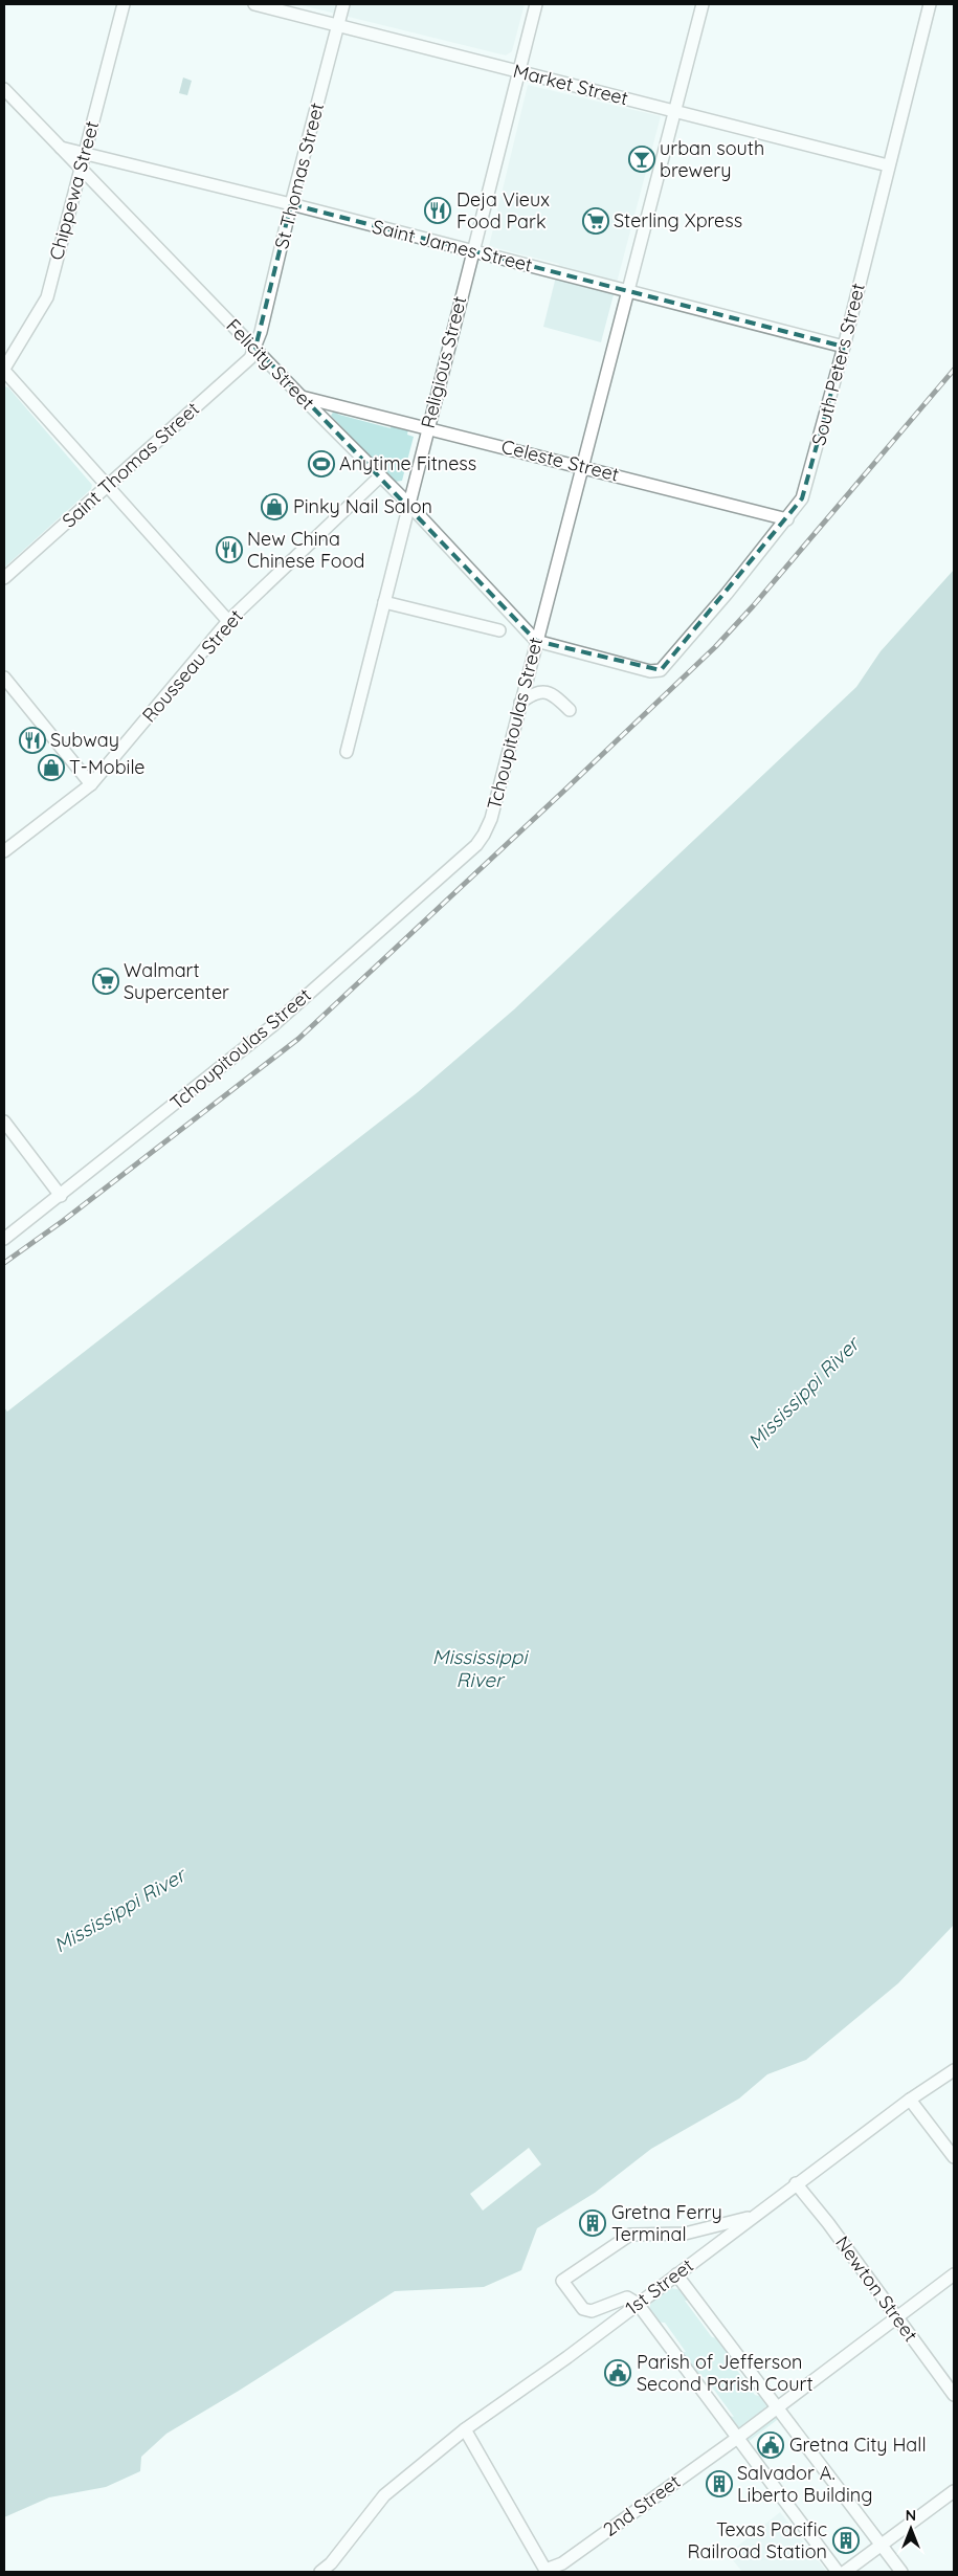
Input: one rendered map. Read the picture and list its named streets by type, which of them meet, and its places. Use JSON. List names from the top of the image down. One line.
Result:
{"streets":{"street":["Market Street","St Thomas Street","Chippewa Street","Saint James Street","Religious Street","Felicity Street","South Peters Street","Celeste Street","Saint Thomas Street","Rousseau Street","Tchoupitoulas Street","1st Street","Newton Street","2nd Street"]},"crossings":[["Market Street","St Thomas Street"],["Market Street","Religious Street"],["Market Street","South Peters Street"],["Market Street","Tchoupitoulas Street"],["St Thomas Street","Saint James Street"],["St Thomas Street","Felicity Street"],["St Thomas Street","Saint Thomas Street"],["Chippewa Street","Saint James Street"],["Chippewa Street","Felicity Street"],["Saint James Street","Religious Street"],["Saint James Street","Felicity Street"],["Saint James Street","South Peters Street"],["Saint James Street","Tchoupitoulas Street"],["Religious Street","Felicity Street"],["Religious Street","Celeste Street"],["Felicity Street","South Peters Street"],["Felicity Street","Celeste Street"],["Felicity Street","Saint Thomas Street"],["Felicity Street","Rousseau Street"],["Felicity Street","Tchoupitoulas Street"],["South Peters Street","Celeste Street"],["South Peters Street","Tchoupitoulas Street"],["Celeste Street","Tchoupitoulas Street"],["1st Street","Newton Street"]],"water":["Mississippi River"],"places":{"bar":["urban south brewery"],"restaurant":["Deja Vieux Food Park","New China Chinese Food","Subway"],"supermarket":["Sterling Xpress","Walmart Supercenter"],"sports":["Anytime Fitness"],"shop":["Pinky Nail Salon","T-Mobile"],"building":["Gretna Ferry Terminal","Salvador A. Liberto Building","Texas Pacific Railroad Station"],"public building":["Parish of Jefferson Second Parish Court","Gretna City Hall"]},"north":"top"}
